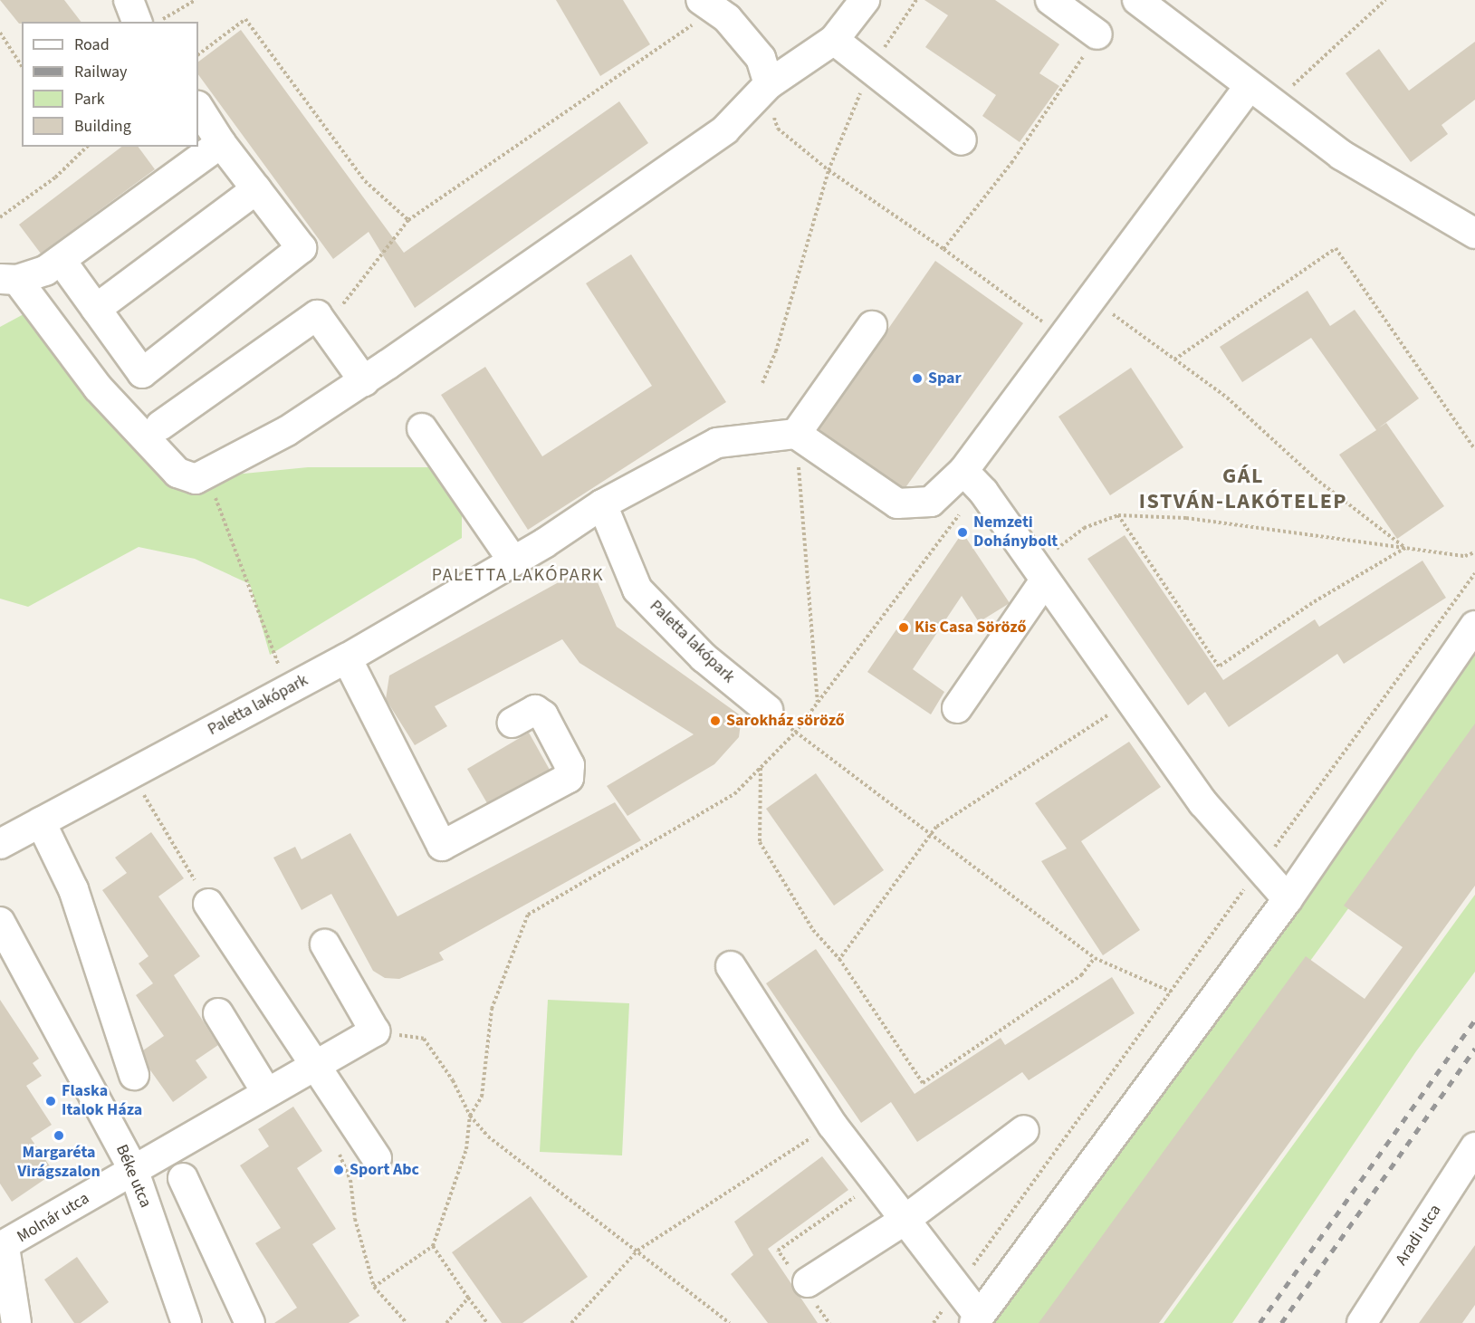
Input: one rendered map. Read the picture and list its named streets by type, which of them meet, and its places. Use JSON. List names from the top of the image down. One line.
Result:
{"streets":{"street":["Paletta lakópark","Béke utca","Molnár utca","Aradi utca"]},"crossings":[["Béke utca","Molnár utca"]],"districts":["GÁL ISTVÁN-LAKÓTELEP","PALETTA LAKÓPARK"],"places":["Spar","Nemzeti Dohánybolt","Kis Casa Söröző","Sarokház söröző","Flaska Italok Háza","Margaréta Virágszalon","Sport Abc"],"legend":["Road","Railway","Park","Building"]}
